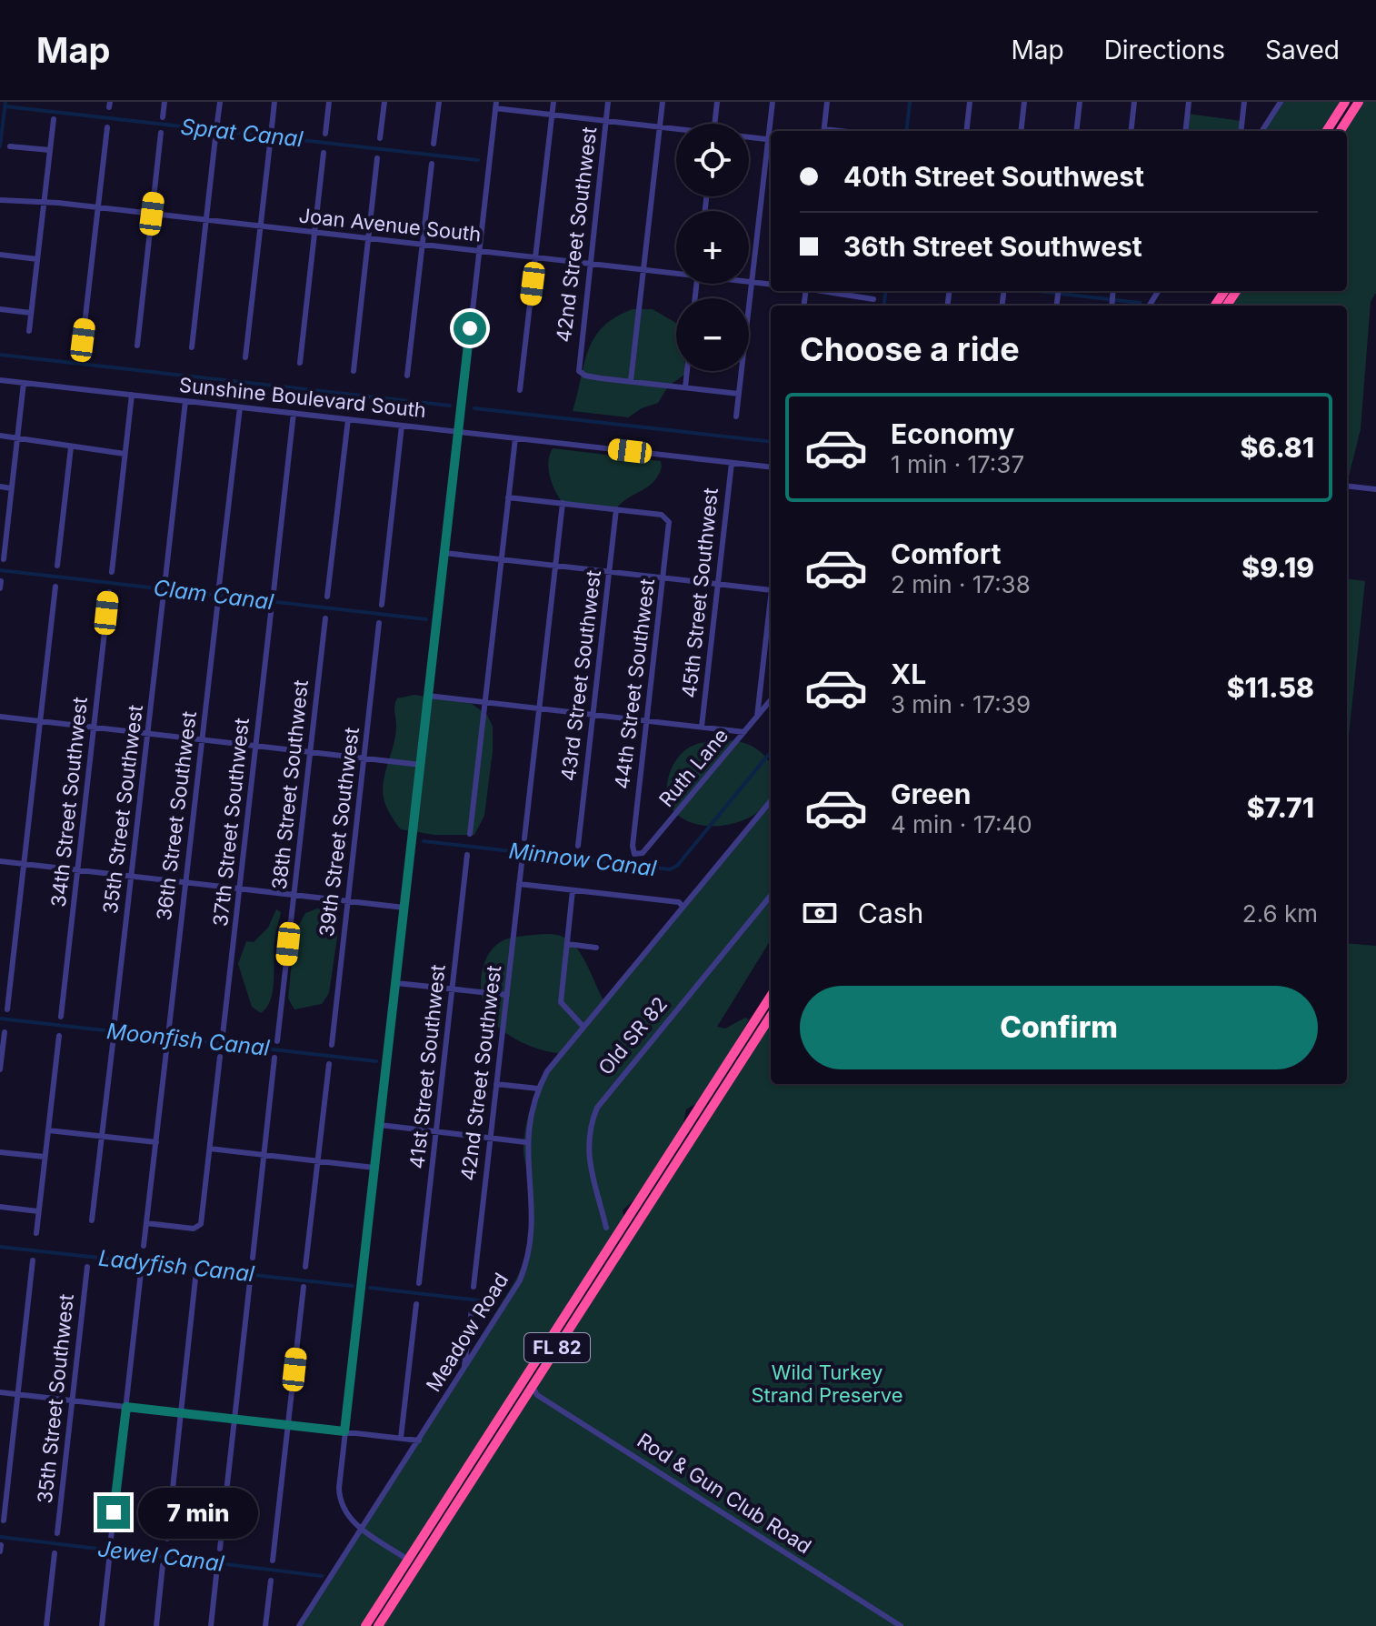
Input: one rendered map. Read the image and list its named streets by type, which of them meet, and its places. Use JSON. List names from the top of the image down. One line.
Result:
{"streets":{"highway":["FL 82"],"street":["Joan Avenue South","42nd Street Southwest","Sunshine Boulevard South","45th Street Southwest","43rd Street Southwest","44th Street Southwest","Ruth Lane","38th Street Southwest","34th Street Southwest","35th Street Southwest","36th Street Southwest","37th Street Southwest","39th Street Southwest","Old SR 82","41st Street Southwest","Meadow Road","Rod & Gun Club Road"]},"crossings":[["Joan Avenue South","42nd Street Southwest"],["Sunshine Boulevard South","45th Street Southwest"],["43rd Street Southwest","44th Street Southwest"],["44th Street Southwest","Ruth Lane"],["FL 82","Rod & Gun Club Road"]],"water":["Sprat Canal","Clam Canal","Minnow Canal","Moonfish Canal","Ladyfish Canal","Jewel Canal"],"parks":["Wild Turkey Strand Preserve"],"page":{"header":"Map","nav":["Map","Directions","Saved"],"map_buttons":["+","−"],"banner":["40th Street Southwest","36th Street Southwest"],"heading":"Choose a ride","list":[{"name":"Economy","note":"1 min · 17:37","value":"$6.81"},{"name":"Comfort","note":"2 min · 17:38","value":"$9.19"},{"name":"XL","note":"3 min · 17:39","value":"$11.58"},{"name":"Green","note":"4 min · 17:40","value":"$7.71"}],"pay":["Cash","2.6 km"],"buttons":"Confirm","bubble":"7 min"}}
